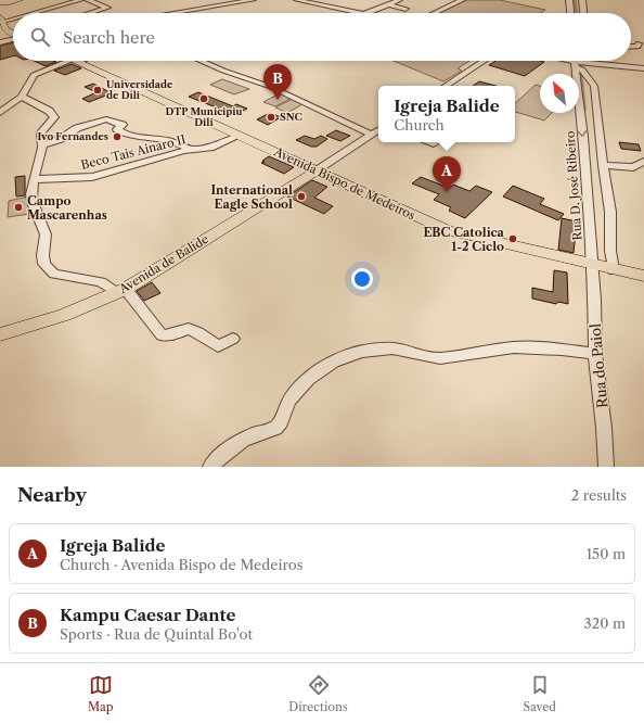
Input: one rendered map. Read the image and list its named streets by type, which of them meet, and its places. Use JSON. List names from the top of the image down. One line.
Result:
{"streets":{"main road":["Avenida Bispo de Medeiros","Avenida de Balide"],"street":["Beco Tais Ainaro II","Rua D. José Ribeiro","Rua do Paiol"]},"crossings":[["Avenida Bispo de Medeiros","Rua D. José Ribeiro"],["Avenida Bispo de Medeiros","Avenida de Balide"],["Avenida Bispo de Medeiros","Rua do Paiol"],["Rua D. José Ribeiro","Rua do Paiol"]],"places":["Universidade de Díli","DTP Municipiu Dili","SNC","Ivo Fernandes","International Eagle School","Campo Mascarenhas","EBC Catolica 1-2 Ciclo"],"north":"top left","page":{"search":"Search here","pins":["B","A"],"popup":["Igreja Balide","Church"],"heading":["Nearby","2 results"],"list":[{"mark":"A","name":"Igreja Balide","note":"Church · Avenida Bispo de Medeiros","value":"150 m"},{"mark":"B","name":"Kampu Caesar Dante","note":"Sports · Rua de Quintal Bo'ot","value":"320 m"}],"nav":["Map","Directions","Saved"]}}
